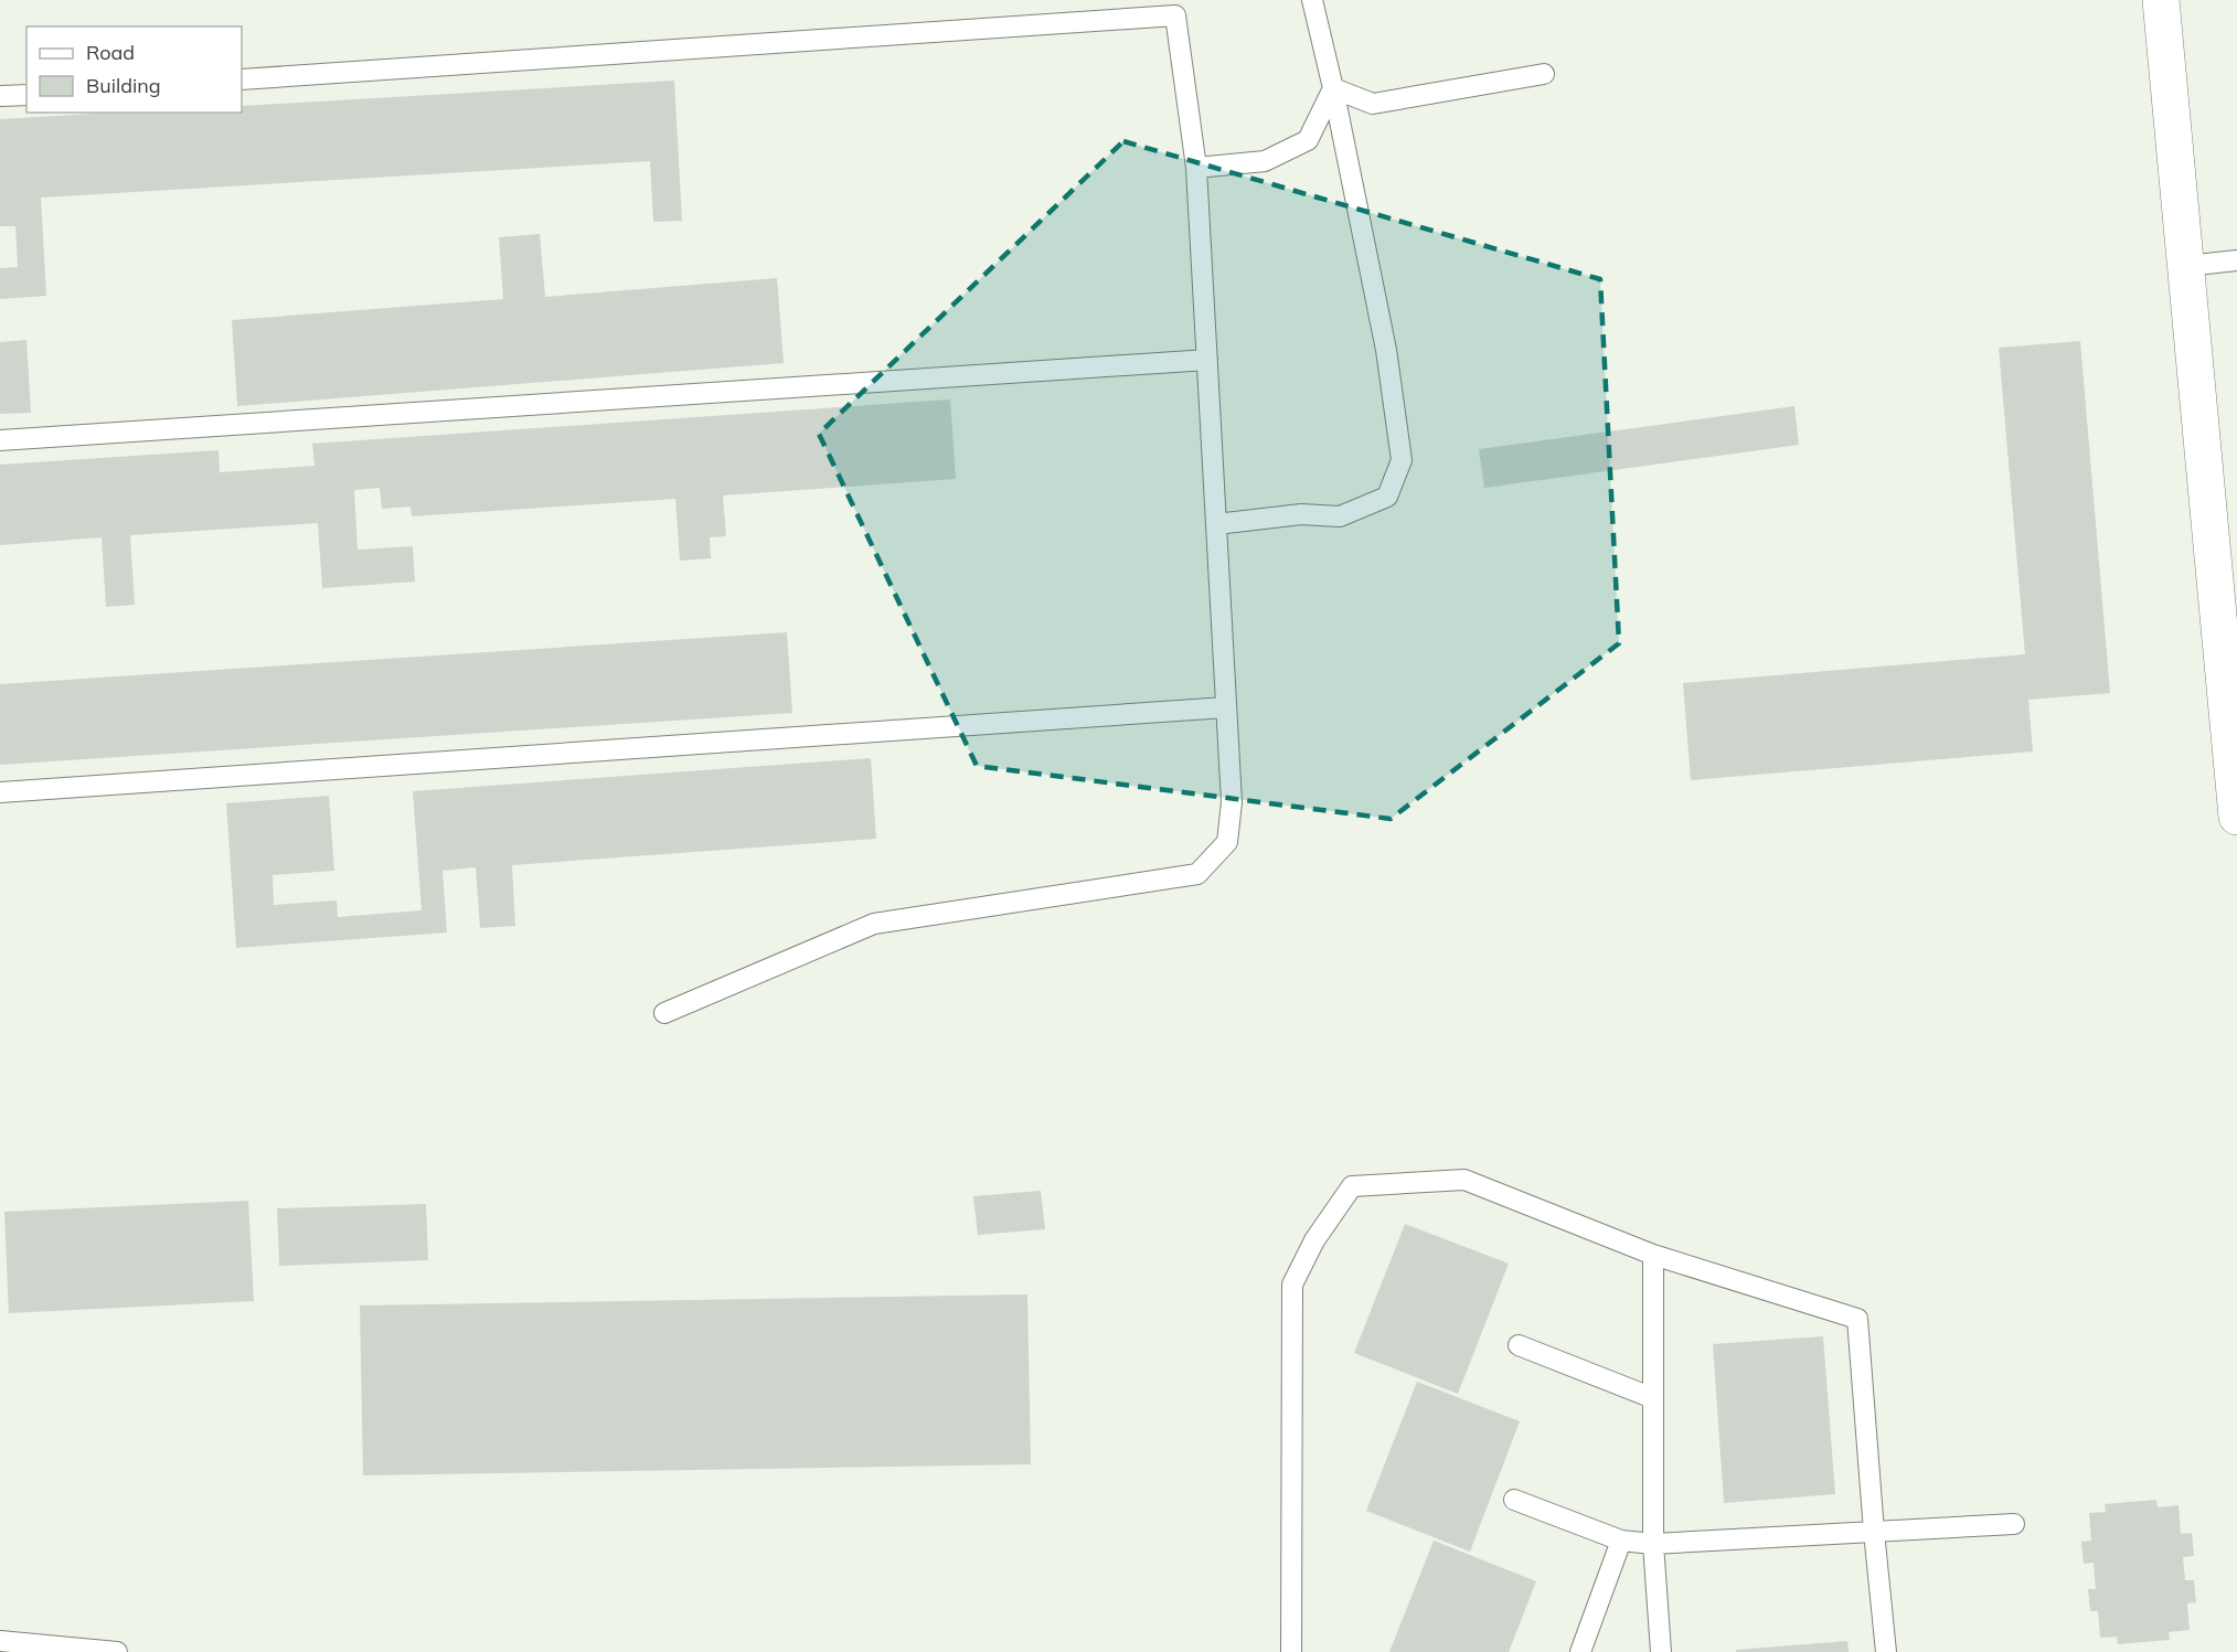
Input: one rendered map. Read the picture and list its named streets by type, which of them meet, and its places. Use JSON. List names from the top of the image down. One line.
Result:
{"legend":["Road","Building"]}
